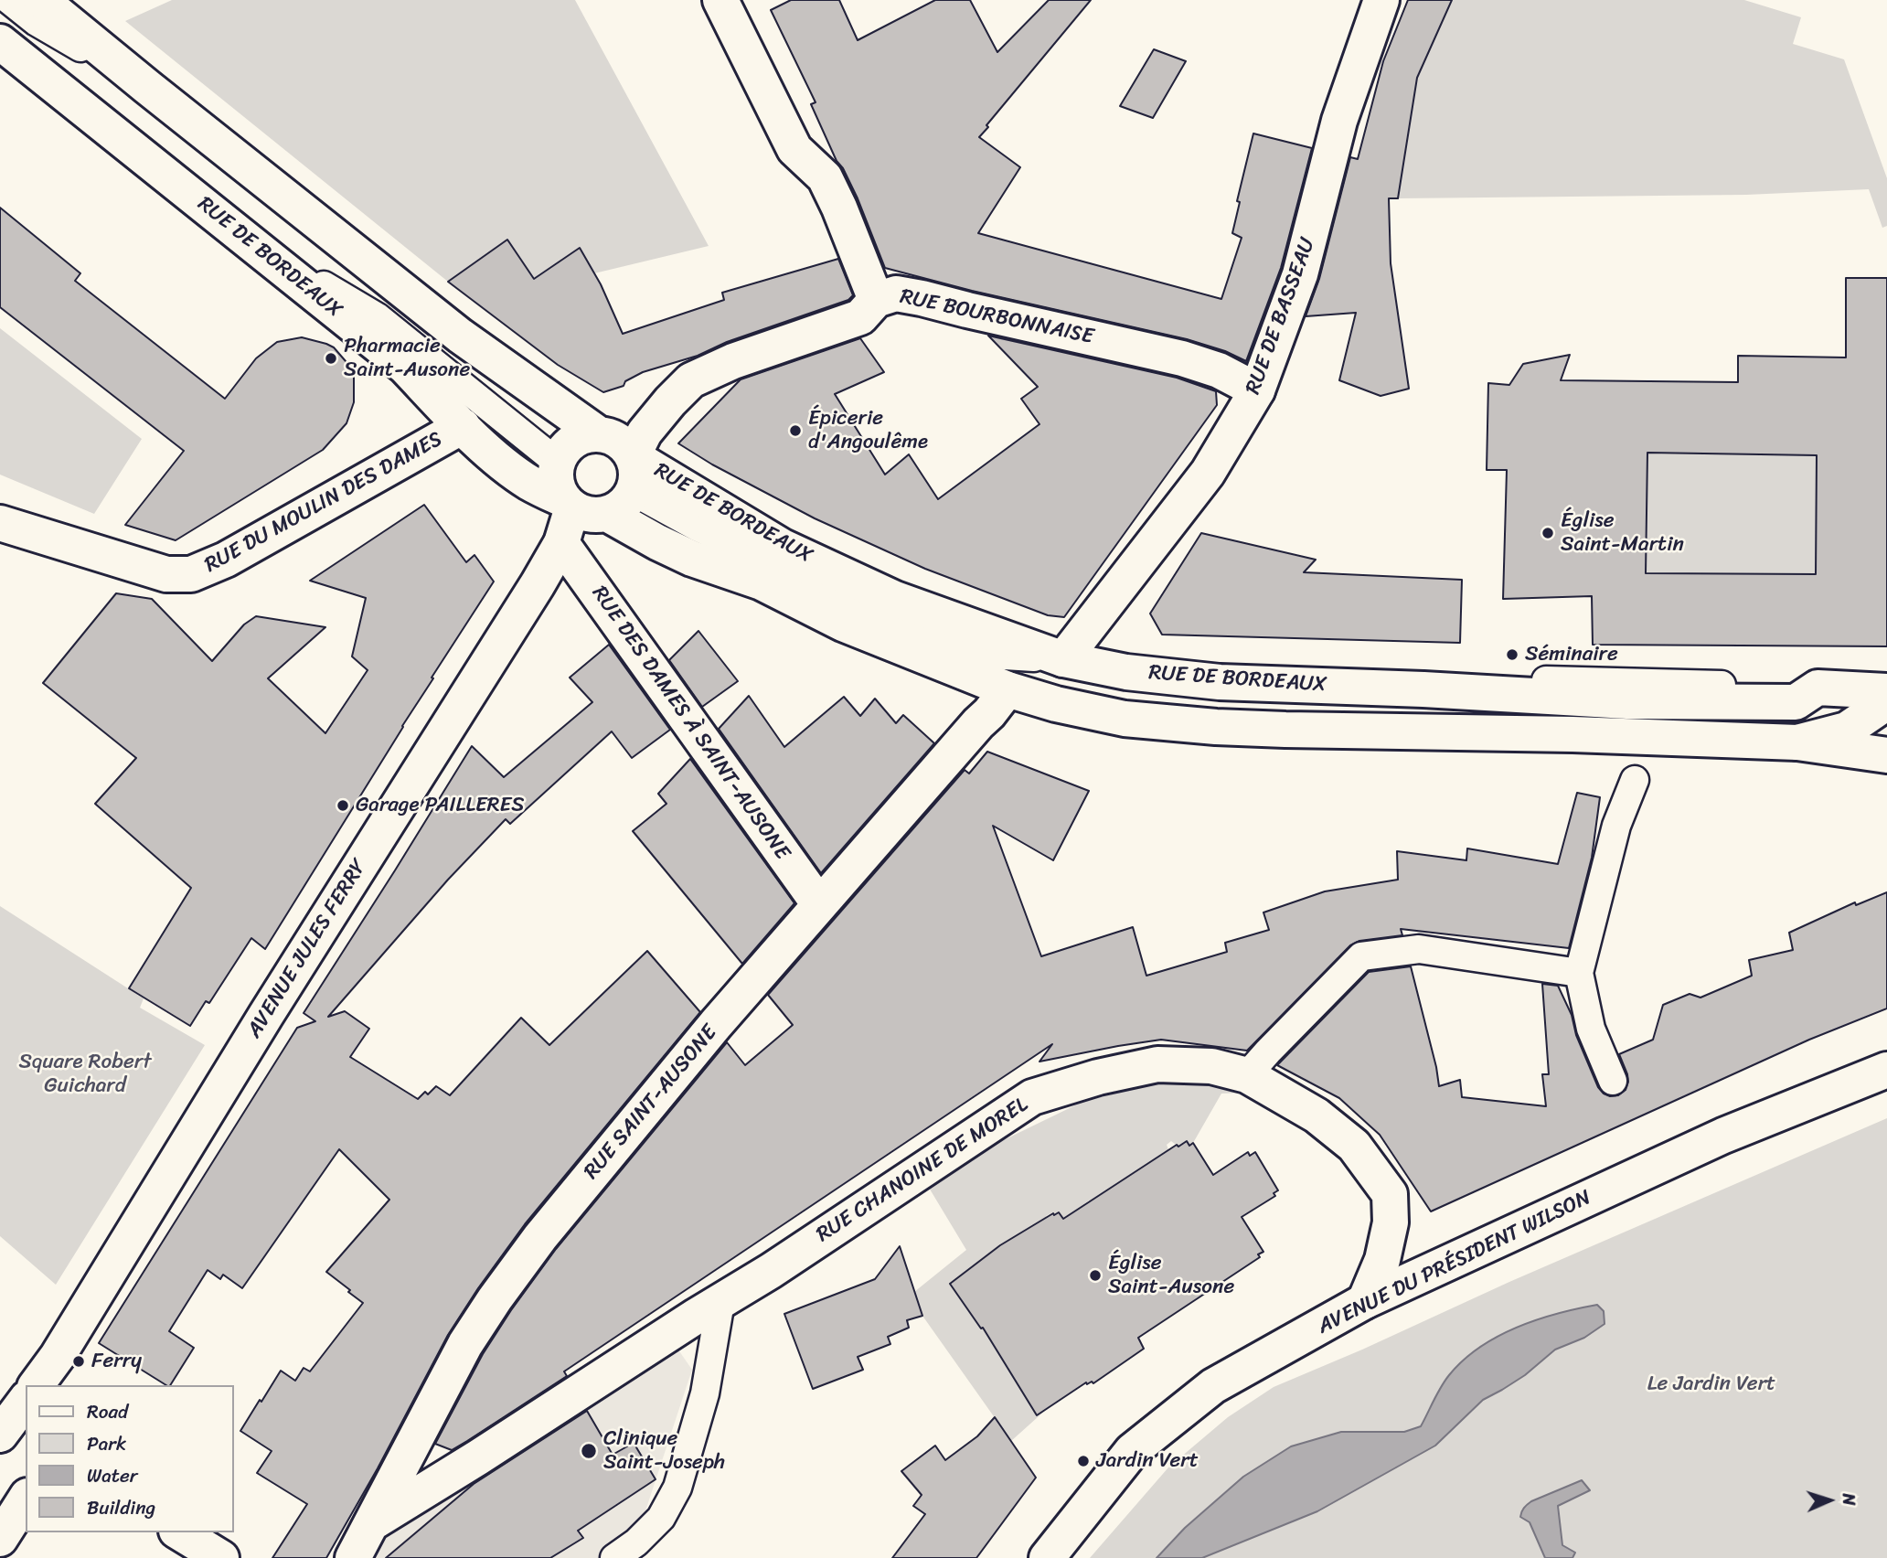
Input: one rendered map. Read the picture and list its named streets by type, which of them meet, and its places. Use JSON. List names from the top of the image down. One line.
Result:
{"streets":{"street":["RUE DE BORDEAUX","RUE DE BASSEAU","RUE BOURBONNAISE","RUE DU MOULIN DES DAMES","RUE DES DAMES À SAINT-AUSONE","AVENUE JULES FERRY","RUE SAINT-AUSONE","RUE CHANOINE DE MOREL","AVENUE DU PRÉSIDENT WILSON"]},"crossings":[["RUE DE BORDEAUX","RUE DE BASSEAU"],["RUE DE BORDEAUX","RUE BOURBONNAISE"],["RUE DE BORDEAUX","RUE DU MOULIN DES DAMES"],["RUE DE BORDEAUX","AVENUE JULES FERRY"],["RUE DE BORDEAUX","RUE SAINT-AUSONE"],["RUE DE BASSEAU","RUE BOURBONNAISE"],["RUE BOURBONNAISE","AVENUE JULES FERRY"],["RUE DES DAMES À SAINT-AUSONE","AVENUE JULES FERRY"],["RUE DES DAMES À SAINT-AUSONE","RUE SAINT-AUSONE"],["RUE SAINT-AUSONE","RUE CHANOINE DE MOREL"],["RUE CHANOINE DE MOREL","AVENUE DU PRÉSIDENT WILSON"]],"parks":["Square Robert Guichard","Le Jardin Vert"],"places":["Pharmacie Saint-Ausone","Épicerie d'Angoulême","Église Saint-Martin","Séminaire","Garage PAILLERES","Église Saint-Ausone","Ferry","Clinique Saint-Joseph","Jardin Vert"],"legend":["Road","Park","Water","Building"],"north":"right"}
